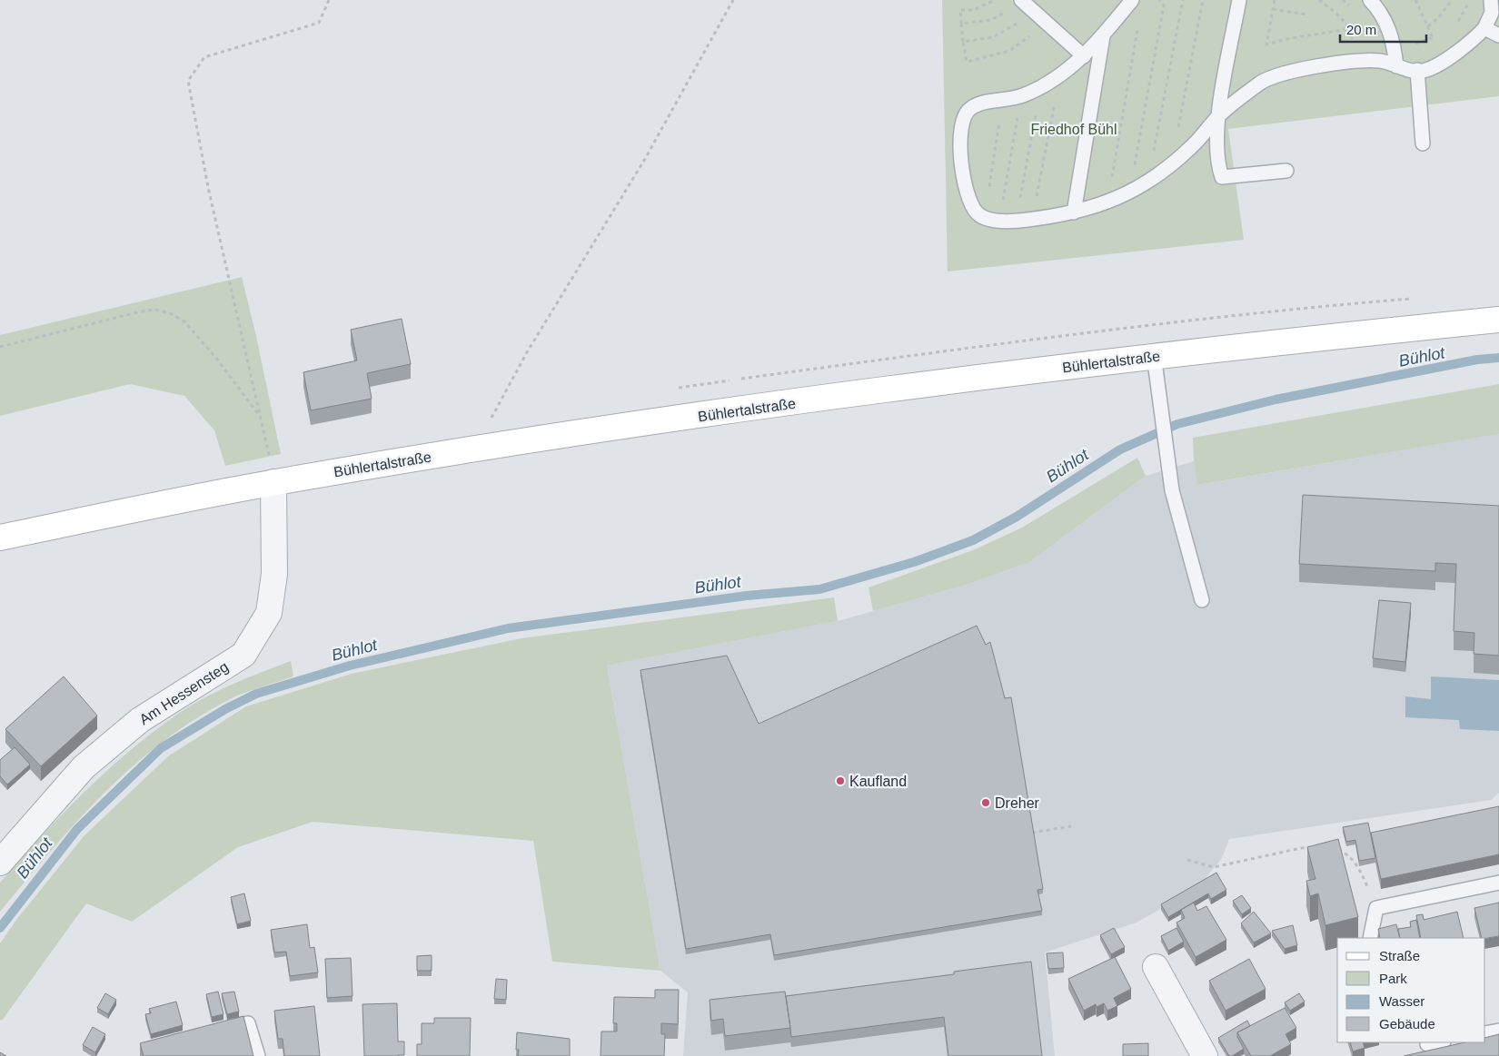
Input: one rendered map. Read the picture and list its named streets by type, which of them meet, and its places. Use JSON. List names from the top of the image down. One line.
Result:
{"streets":{"street":["Bühlertalstraße","Am Hessensteg"]},"crossings":[["Bühlertalstraße","Am Hessensteg"]],"water":["Bühlot"],"parks":["Friedhof Bühl"],"places":["Kaufland","Dreher"],"legend":["Straße","Park","Wasser","Gebäude"],"scale_bar":"20 m"}
